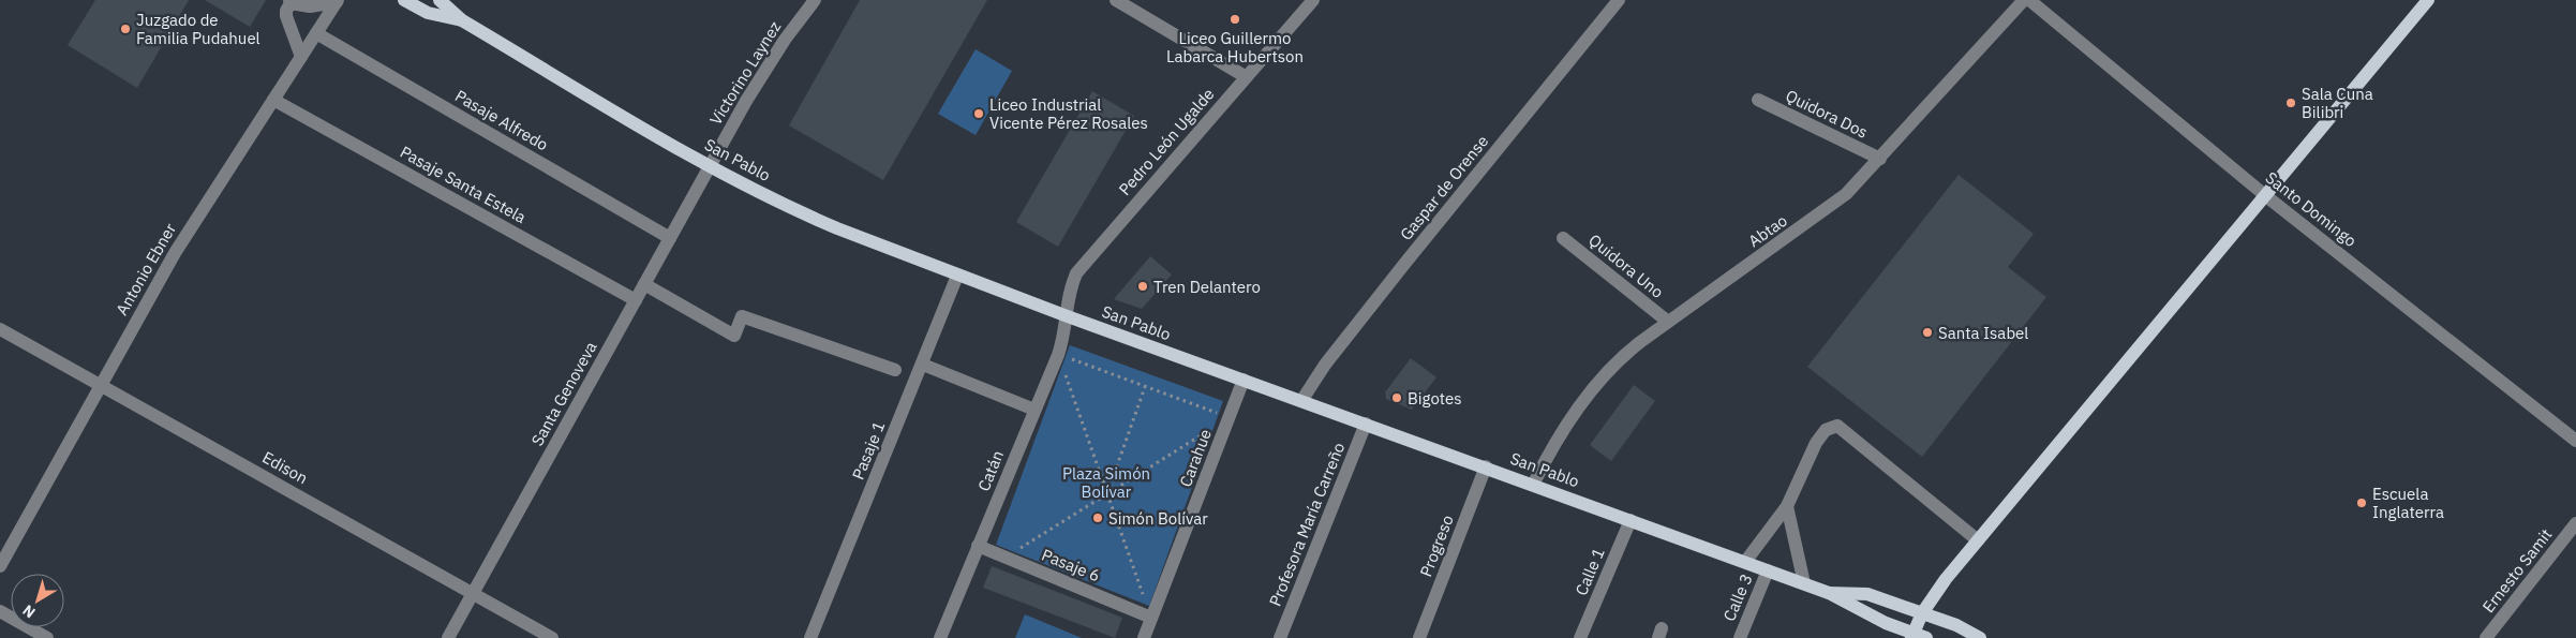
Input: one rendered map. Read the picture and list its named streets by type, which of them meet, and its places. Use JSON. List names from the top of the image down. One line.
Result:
{"streets":{"main road":["San Pablo"],"street":["Victorino Laynez","Quidora Dos","Pasaje Alfredo","Pedro León Ugalde","Pasaje Santa Estela","Gaspar de Orense","Santo Domingo","Abtao","Quidora Uno","Antonio Ebner","Santa Genoveva","Pasaje 1","Carahue","Edison","Catán","Profesora María Carreño","Progreso","Pasaje 6","Ernesto Samit","Calle 1","Calle 3"]},"crossings":[["Victorino Laynez","San Pablo"],["Victorino Laynez","Santa Genoveva"],["Quidora Dos","Abtao"],["Pasaje Alfredo","Antonio Ebner"],["Pasaje Alfredo","Santa Genoveva"],["Pedro León Ugalde","San Pablo"],["Pedro León Ugalde","Catán"],["San Pablo","Gaspar de Orense"],["San Pablo","Abtao"],["San Pablo","Santa Genoveva"],["San Pablo","Pasaje 1"],["San Pablo","Carahue"],["San Pablo","Catán"],["San Pablo","Profesora María Carreño"],["San Pablo","Progreso"],["San Pablo","Calle 1"],["San Pablo","Calle 3"],["Pasaje Santa Estela","Antonio Ebner"],["Pasaje Santa Estela","Santa Genoveva"],["Abtao","Quidora Uno"],["Antonio Ebner","Edison"],["Santa Genoveva","Edison"],["Carahue","Pasaje 6"],["Catán","Pasaje 6"]],"parks":["Plaza Simón Bolívar"],"places":["Liceo Guillermo Labarca Hubertson","Juzgado de Familia Pudahuel","Sala Cuna Bilibri","Liceo Industrial Vicente Pérez Rosales","Tren Delantero","Santa Isabel","Bigotes","Escuela Inglaterra","Simón Bolívar"],"north":"bottom left"}
